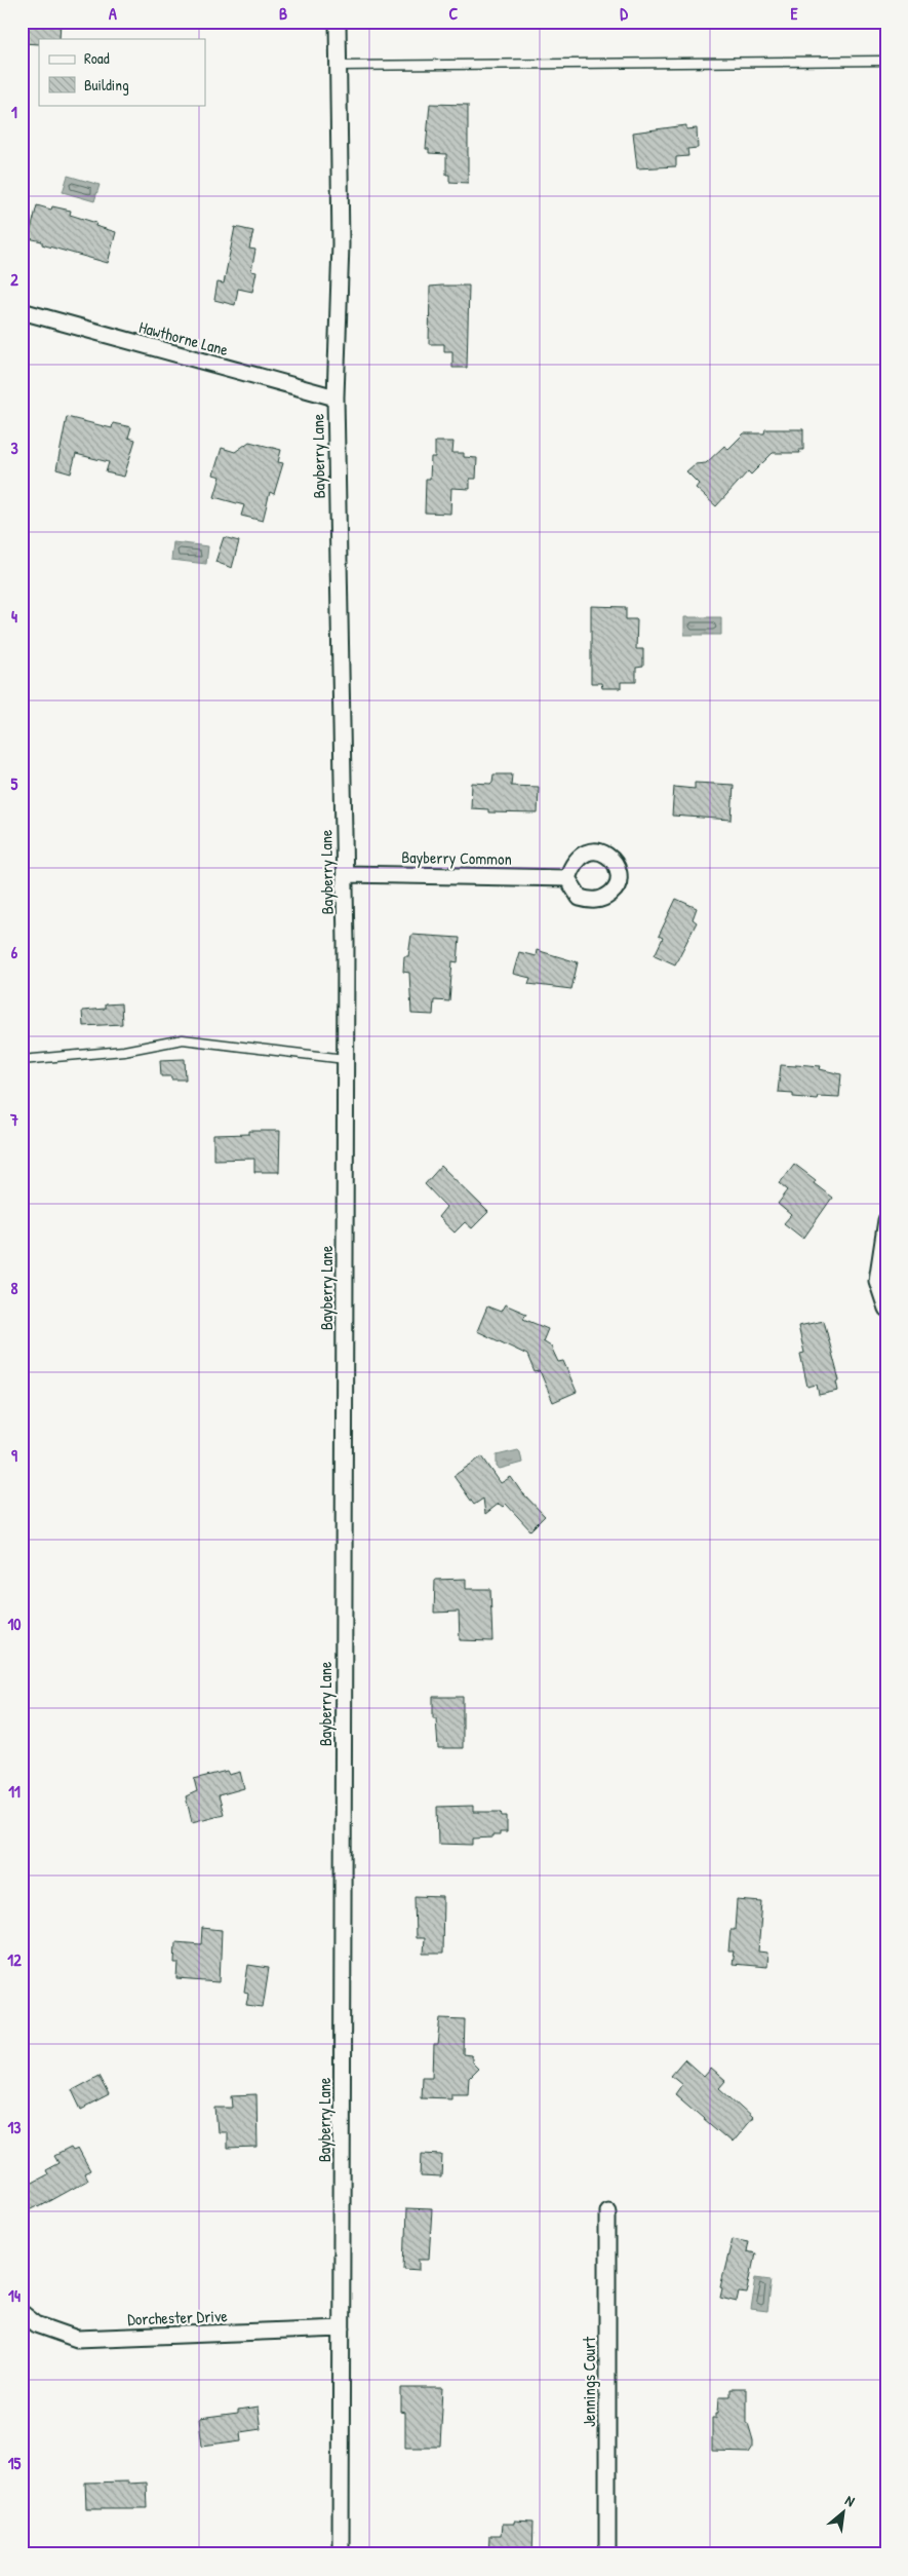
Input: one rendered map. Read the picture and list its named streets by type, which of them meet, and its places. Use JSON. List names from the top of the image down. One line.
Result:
{"streets":{"street":["Hawthorne Lane","Bayberry Lane","Bayberry Common","Dorchester Drive","Jennings Court"]},"crossings":[["Hawthorne Lane","Bayberry Lane"],["Bayberry Lane","Bayberry Common"],["Bayberry Lane","Dorchester Drive"]],"legend":["Road","Building"],"north":"top right","grid":{"columns":["A","B","C","D","E"],"rows":["1","2","3","4","5","6","7","8","9","10","11","12","13","14","15"]}}
